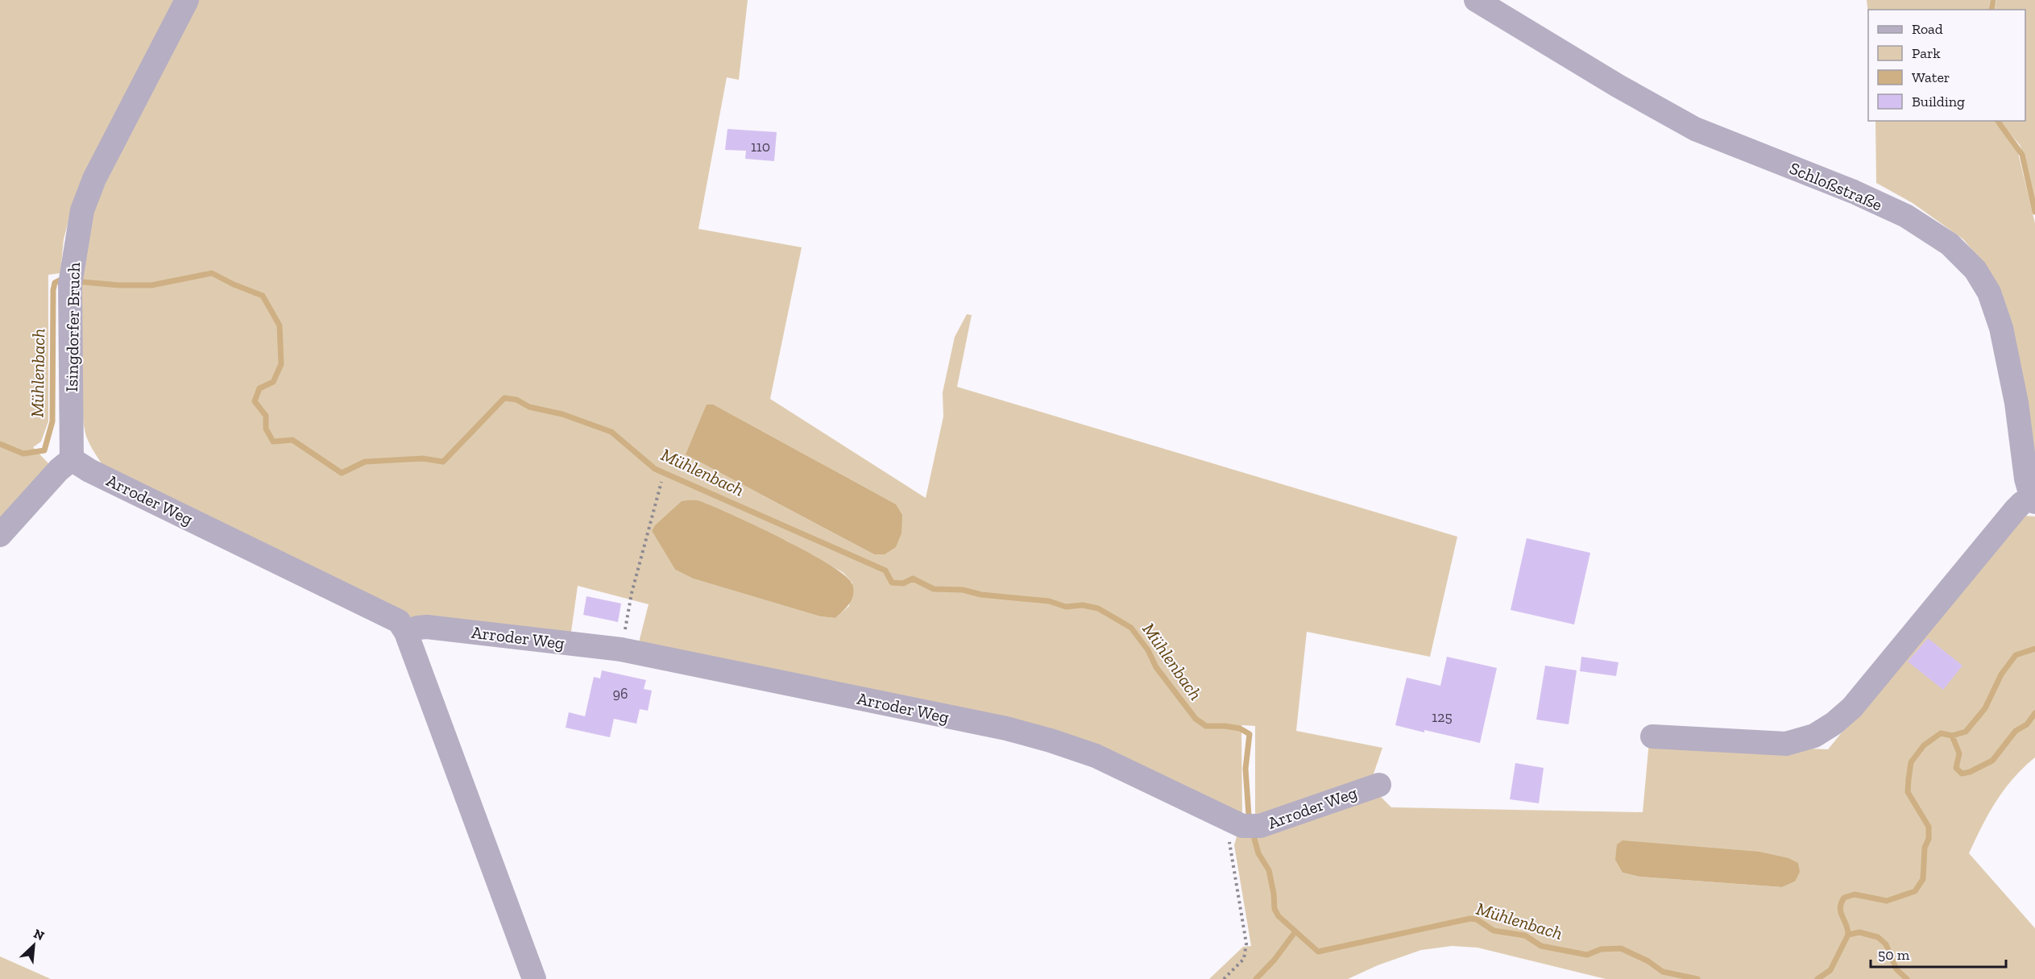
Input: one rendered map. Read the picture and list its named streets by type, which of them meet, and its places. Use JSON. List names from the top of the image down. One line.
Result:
{"streets":{"street":["Schloßstraße","Isingdorfer Bruch","Arroder Weg"]},"crossings":[["Isingdorfer Bruch","Arroder Weg"]],"water":["Mühlenbach"],"house_numbers":["110","96","125"],"legend":["Road","Park","Water","Building"],"scale_bar":"50 m","north":"top right"}
